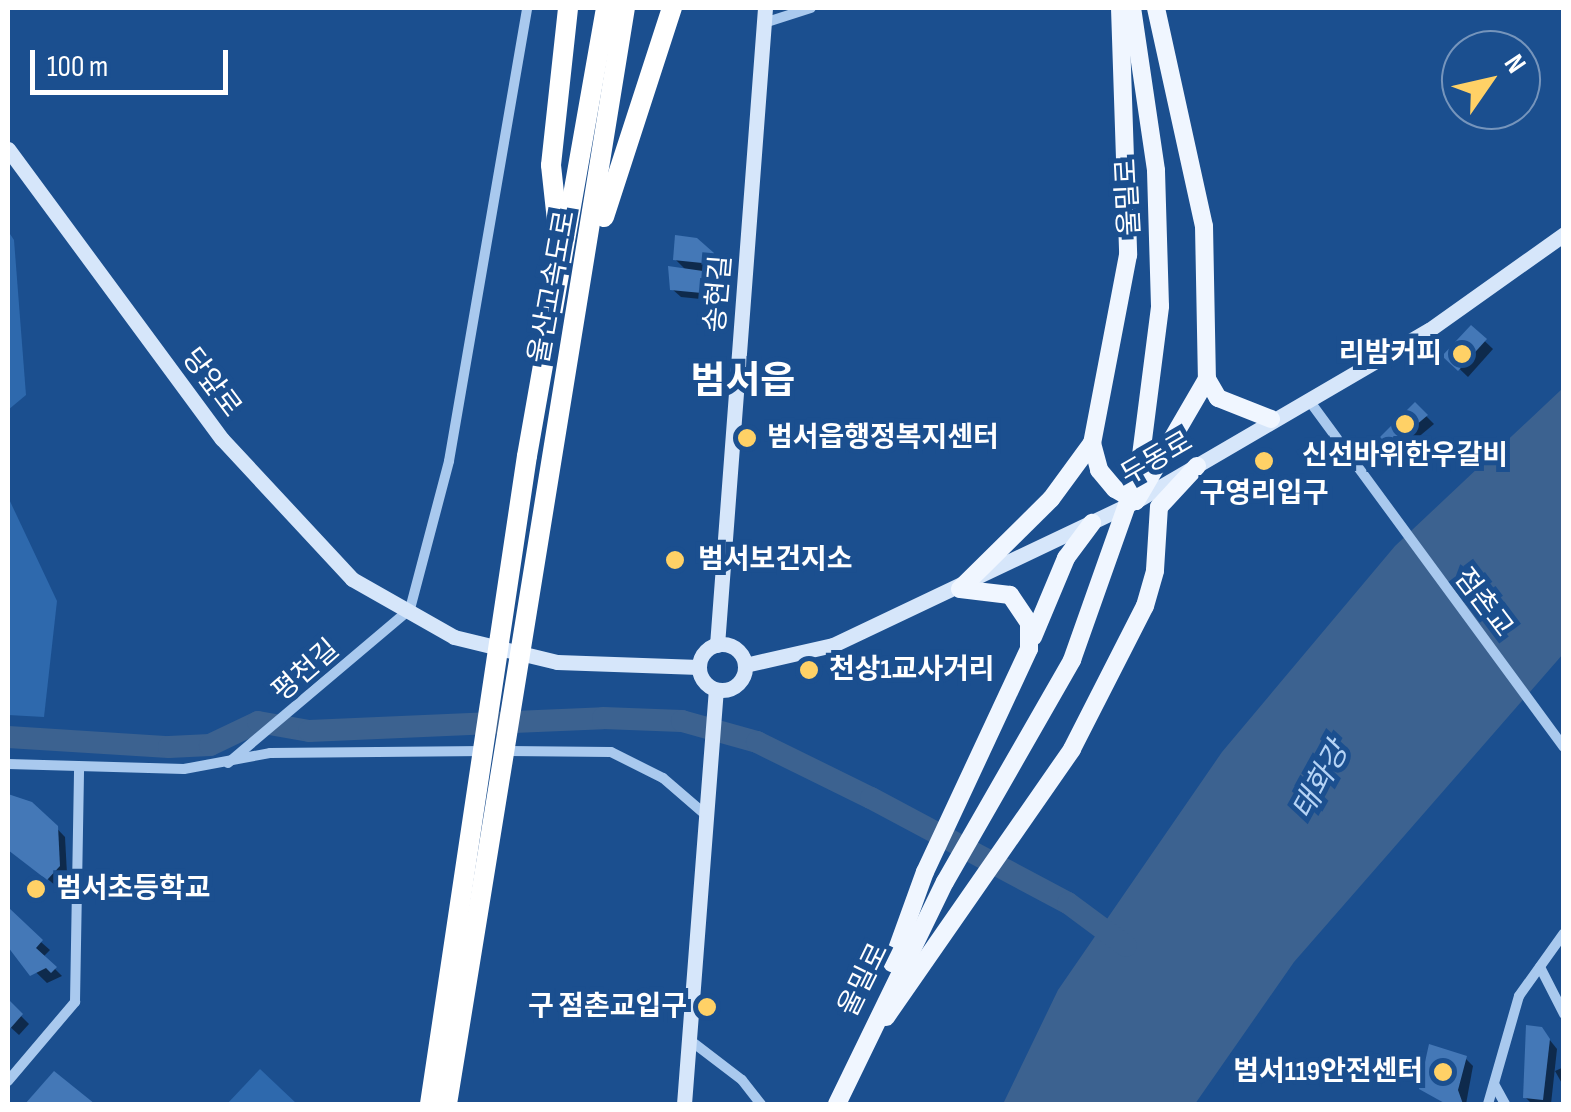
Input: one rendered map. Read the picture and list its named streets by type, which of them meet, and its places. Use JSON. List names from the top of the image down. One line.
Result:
{"streets":{"highway":["울산고속도로"],"main road":["울밀로"],"street":["송현길","당앞로","두동로","점촌교","평천길"]},"crossings":[["송현길","당앞로"],["송현길","두동로"],["당앞로","두동로"],["당앞로","평천길"],["두동로","점촌교"]],"districts":["범서읍"],"water":["태화강"],"places":["리밤커피","신선바위한우갈비","범서읍행정복지센터","구영리입구","범서보건지소","천상1교사거리","범서초등학교","구 점촌교입구","범서119안전센터"],"scale_bar":"100 m","north":"top right"}
